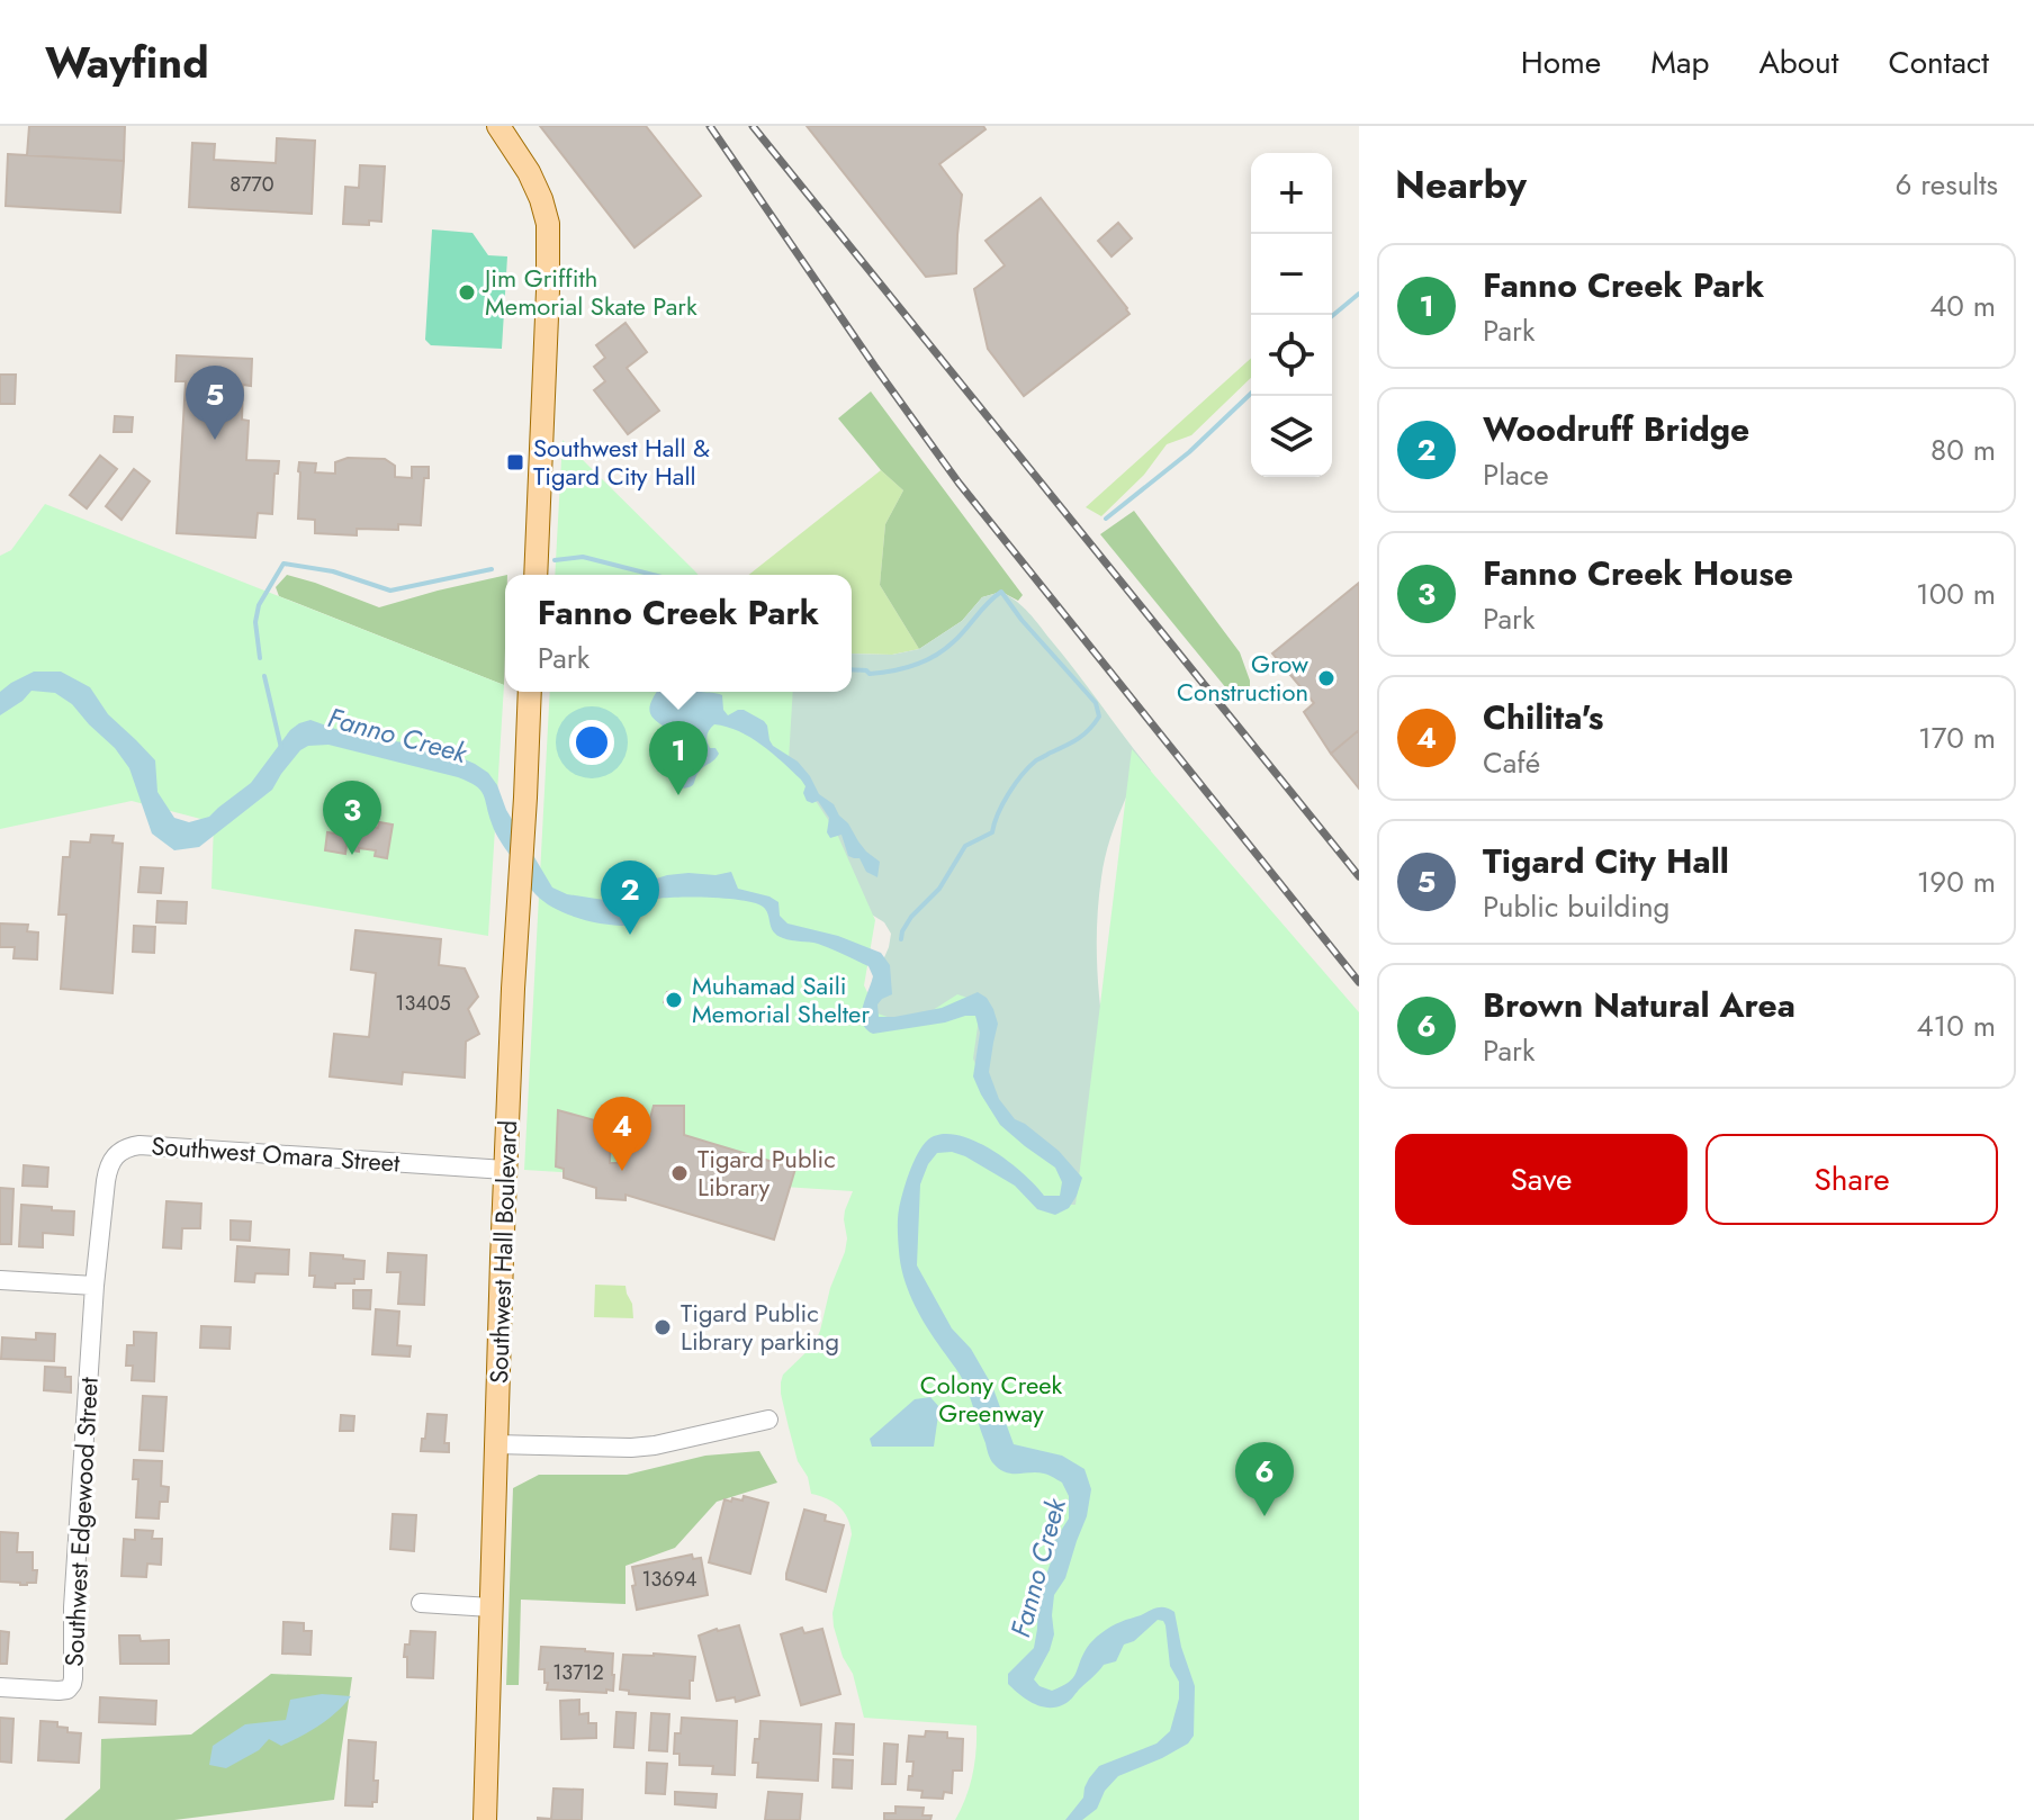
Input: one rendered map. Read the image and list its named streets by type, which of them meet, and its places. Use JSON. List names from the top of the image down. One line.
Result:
{"streets":{"main road":["Southwest Hall Boulevard"],"street":["Southwest Omara Street","Southwest Edgewood Street"]},"crossings":[["Southwest Omara Street","Southwest Hall Boulevard"],["Southwest Omara Street","Southwest Edgewood Street"]],"water":["Fanno Creek"],"parks":["Colony Creek Greenway"],"places":{"other":["Jim Griffith Memorial Skate Park","Grow Construction","Muhamad Saili Memorial Shelter","Tigard Public Library","Tigard Public Library parking"],"transit":["Southwest Hall & Tigard City Hall"]},"house_numbers":["8770","13405","13694","13712"],"page":{"header":"Wayfind","nav":["Home","Map","About","Contact"],"heading":["Nearby","6 results"],"map_buttons":["+","−"],"list":[{"mark":"1","name":"Fanno Creek Park","note":"Park","value":"40 m"},{"mark":"2","name":"Woodruff Bridge","note":"Place","value":"80 m"},{"mark":"3","name":"Fanno Creek House","note":"Park","value":"100 m"},{"mark":"4","name":"Chilita's","note":"Café","value":"170 m"},{"mark":"5","name":"Tigard City Hall","note":"Public building","value":"190 m"},{"mark":"6","name":"Brown Natural Area","note":"Park","value":"410 m"}],"pins":["5","1","3","2","4","6"],"popup":["Fanno Creek Park","Park"],"buttons":["Save","Share"]}}
